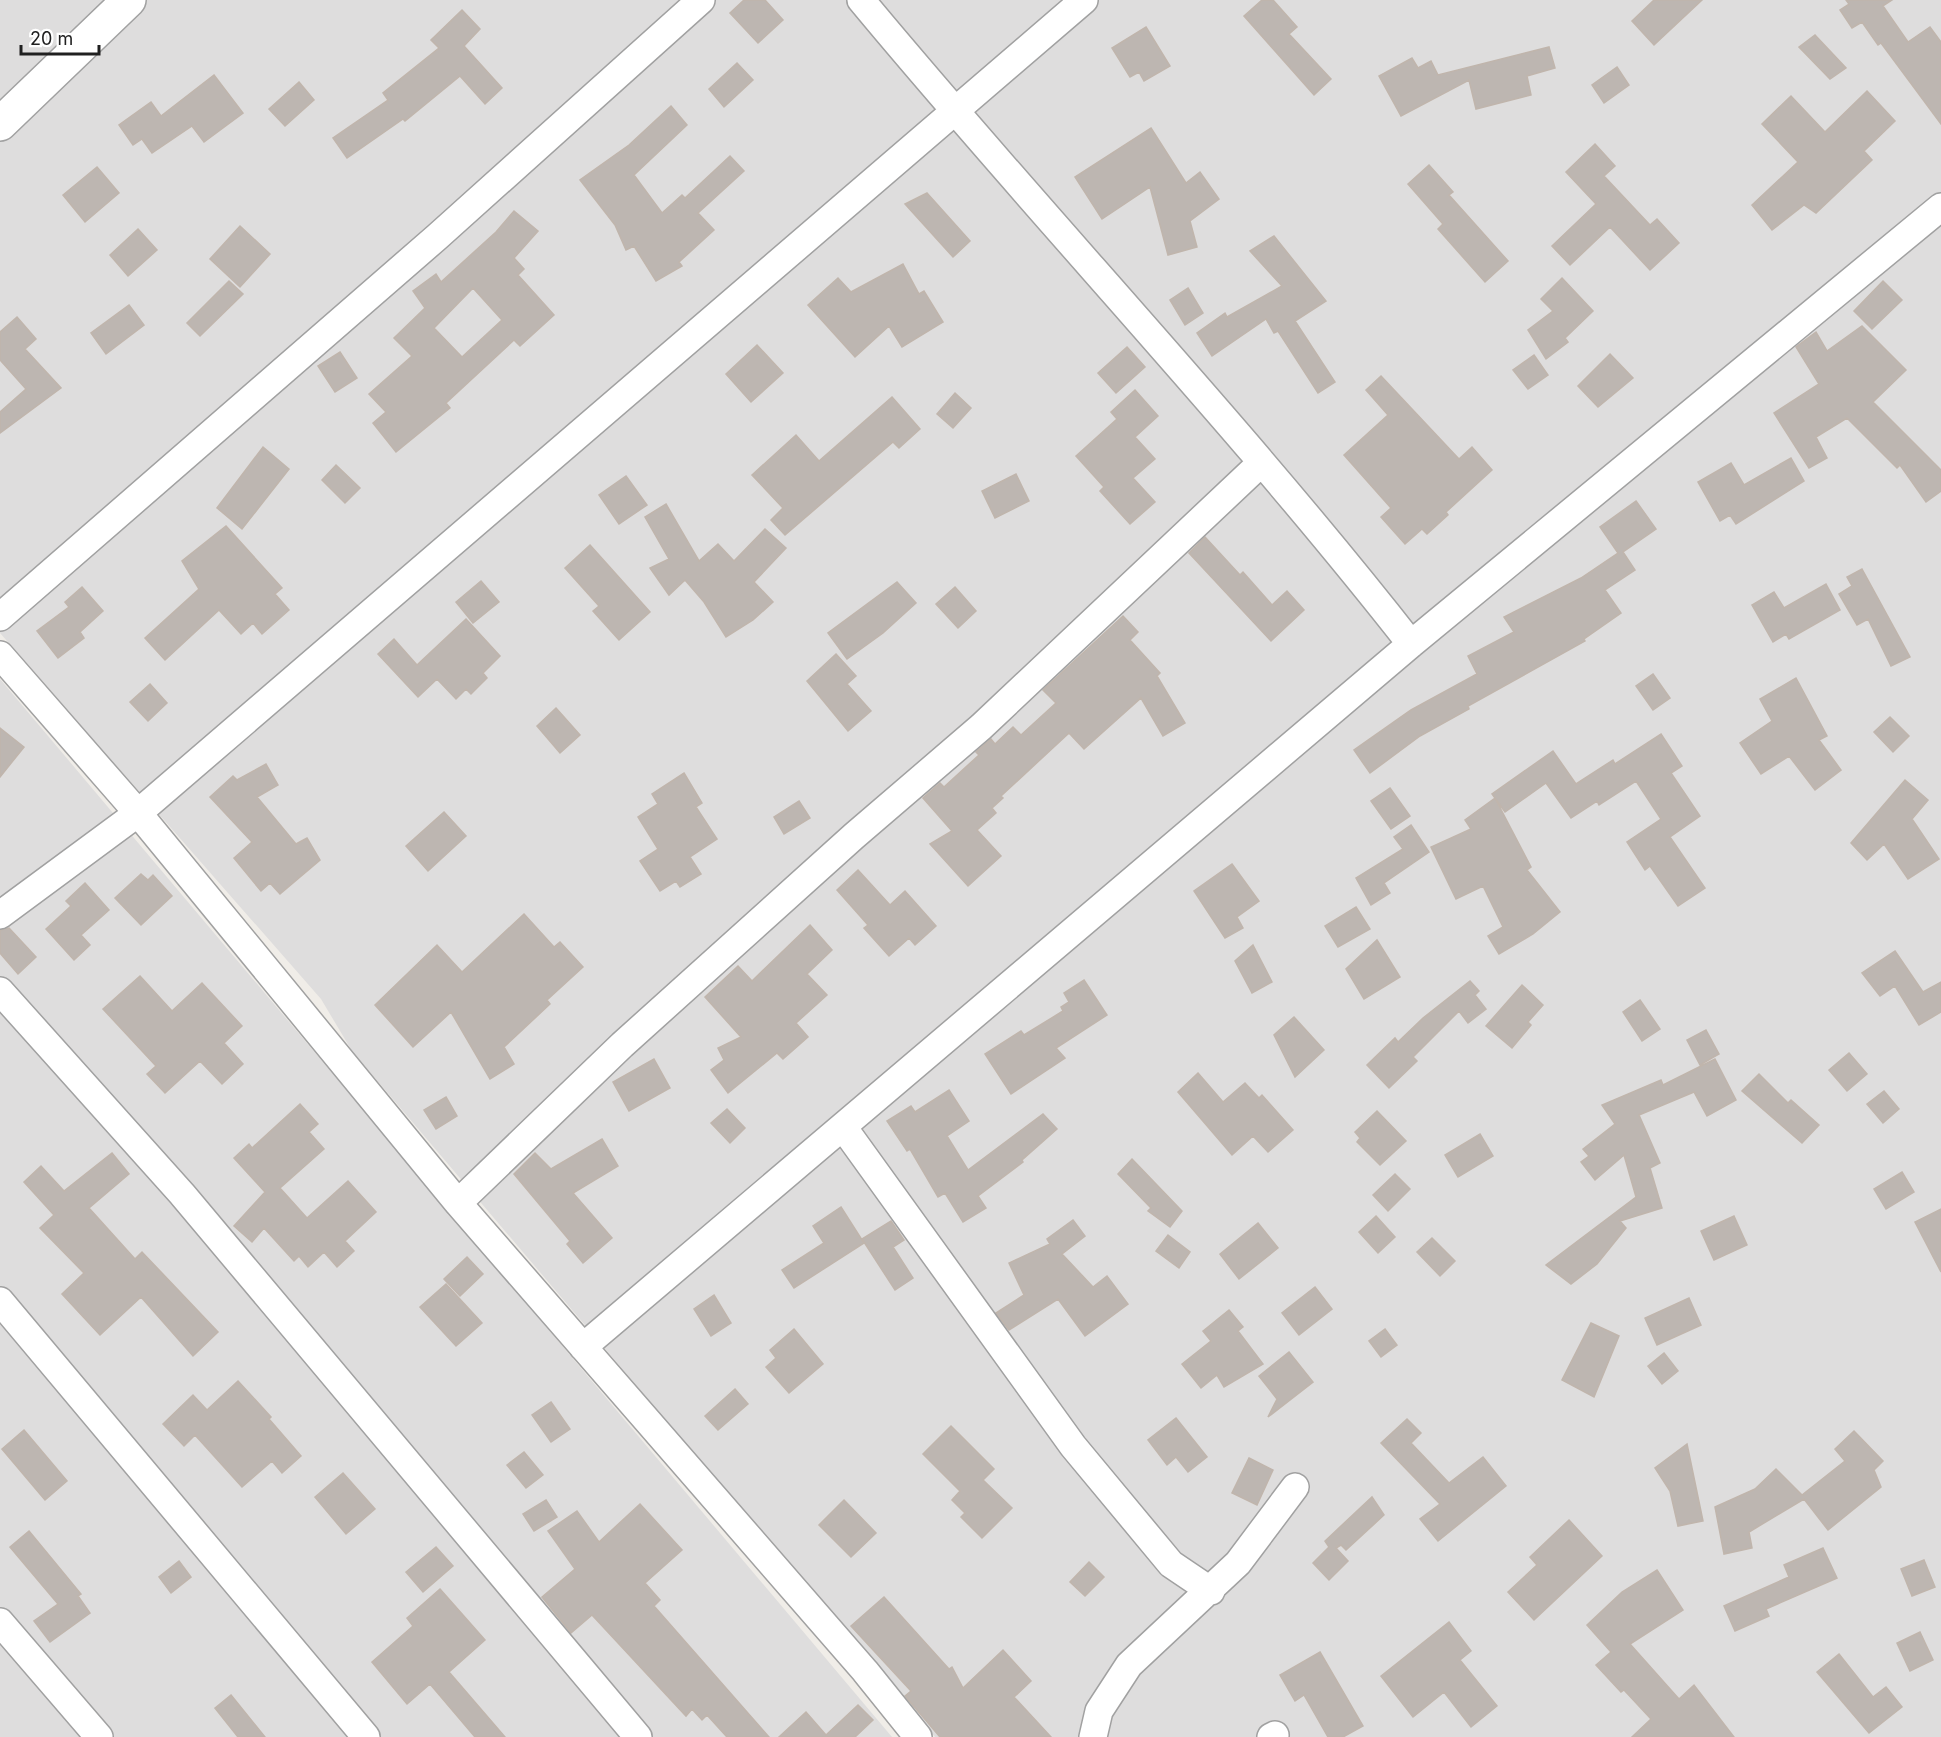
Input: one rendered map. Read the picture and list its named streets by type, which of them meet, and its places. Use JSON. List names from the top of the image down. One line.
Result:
{"scale_bar":"20 m"}
